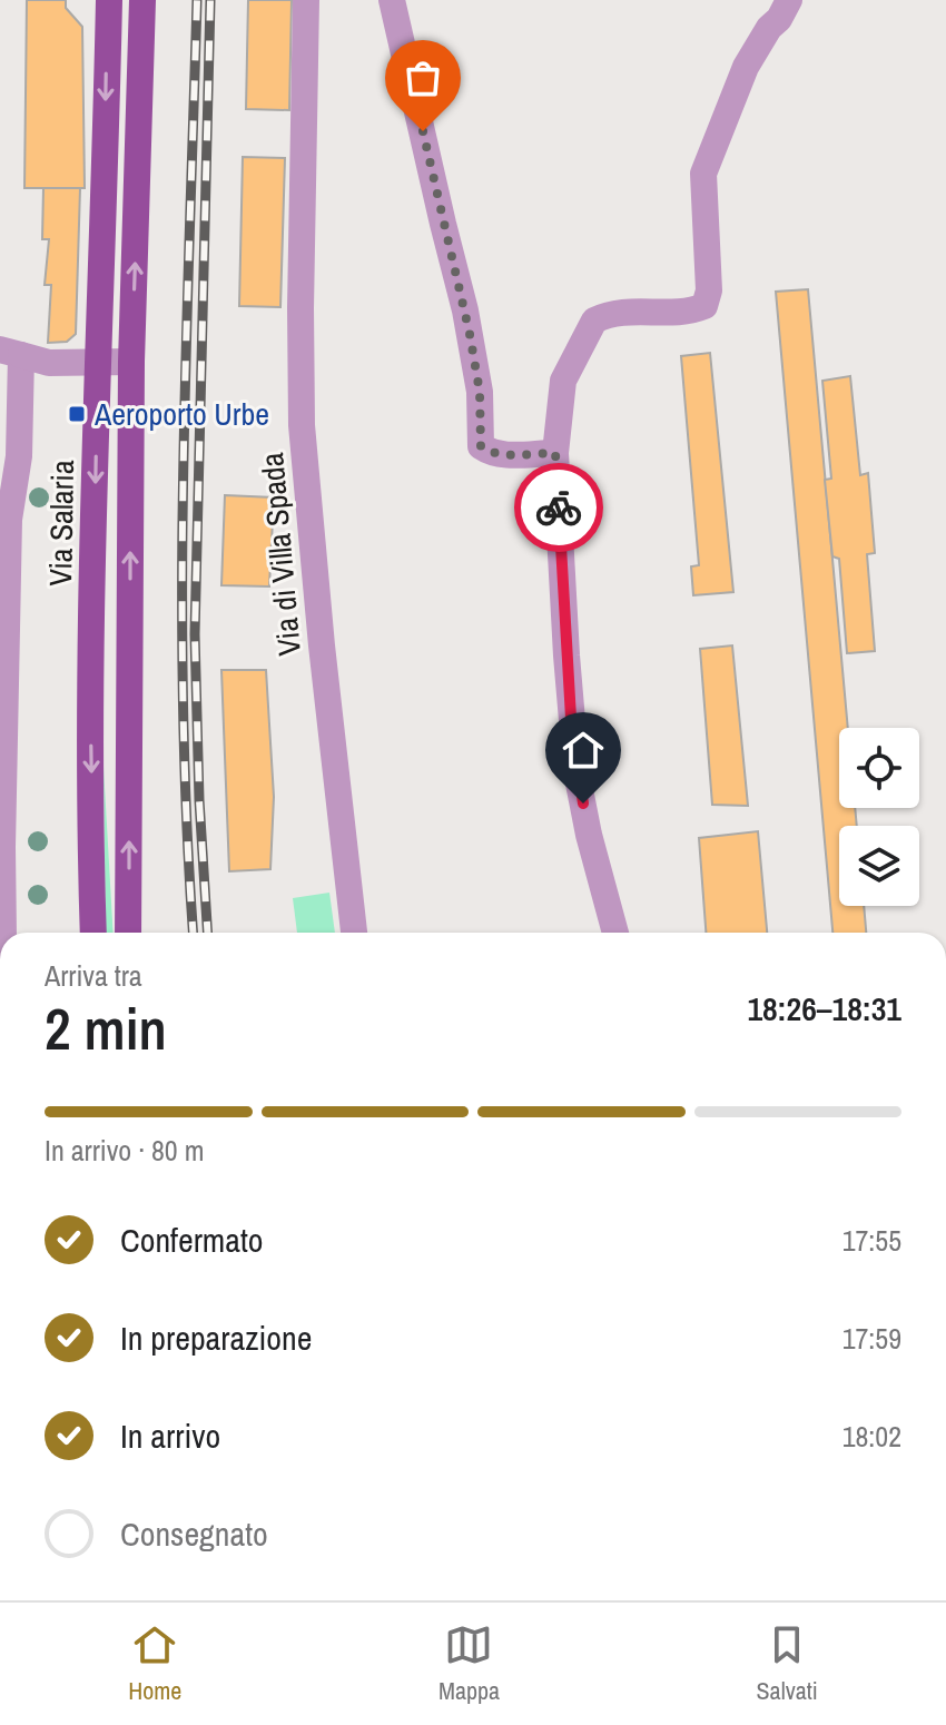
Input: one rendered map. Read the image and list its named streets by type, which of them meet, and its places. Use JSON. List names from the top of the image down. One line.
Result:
{"streets":{"main road":["Via Salaria"],"street":["Via di Villa Spada"]},"places":{"transit":["Aeroporto Urbe"]},"page":{"heading":["2 min","Arriva tra","18:26–18:31"],"bar":"In arrivo · 80 m","list":[["Confermato","17:55"],["In preparazione","17:59"],["In arrivo","18:02"],"Consegnato"],"tabs":["Home","Mappa","Salvati"]}}
